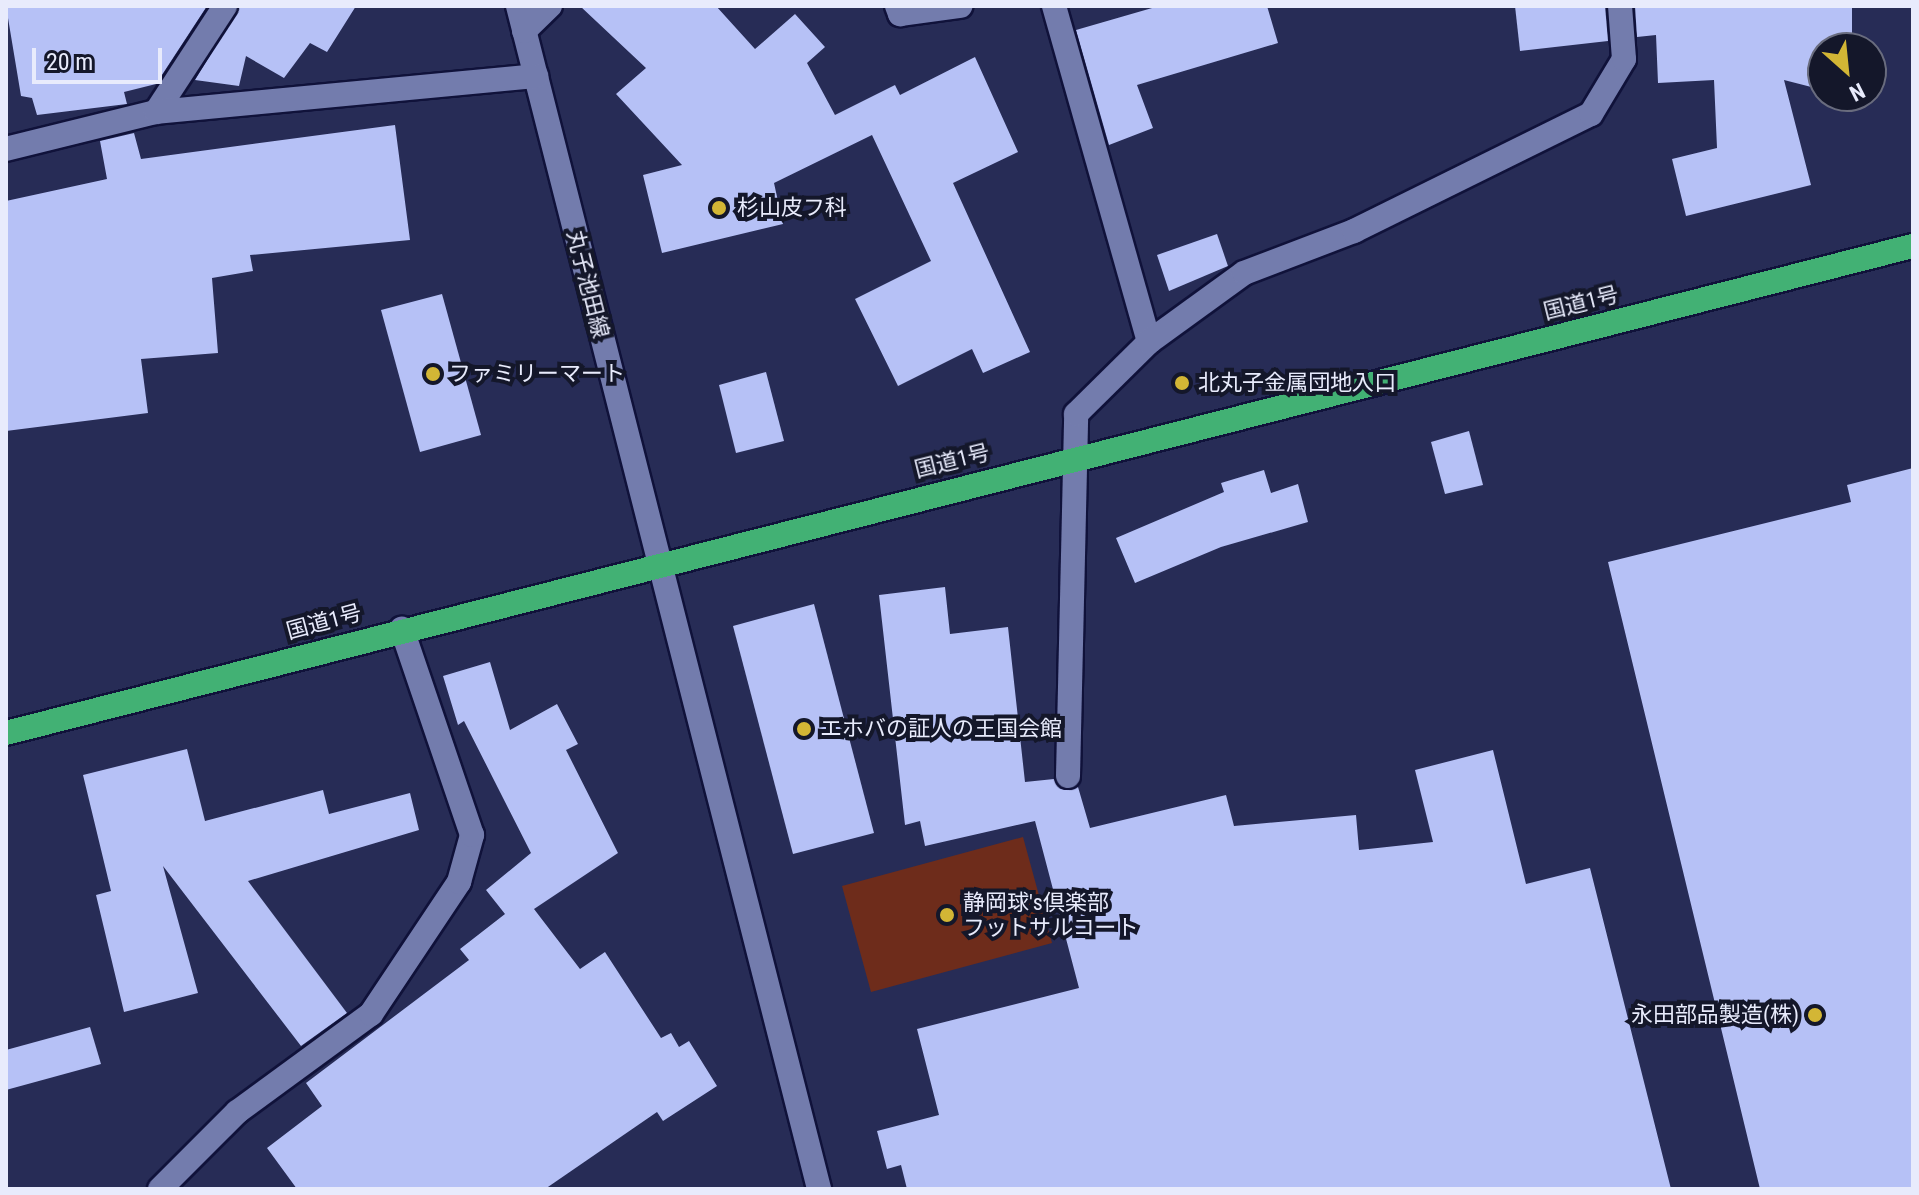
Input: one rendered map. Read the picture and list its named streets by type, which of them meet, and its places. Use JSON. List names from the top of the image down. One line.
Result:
{"streets":{"highway":["国道1号"],"street":["丸子池田線"]},"crossings":[["丸子池田線","国道1号"]],"places":["杉山皮フ科","ファミリーマート","北丸子金属団地入口","エホバの証人の王国会館","静岡球's倶楽部 フットサルコート","永田部品製造(株)"],"scale_bar":"20 m","north":"bottom right"}
